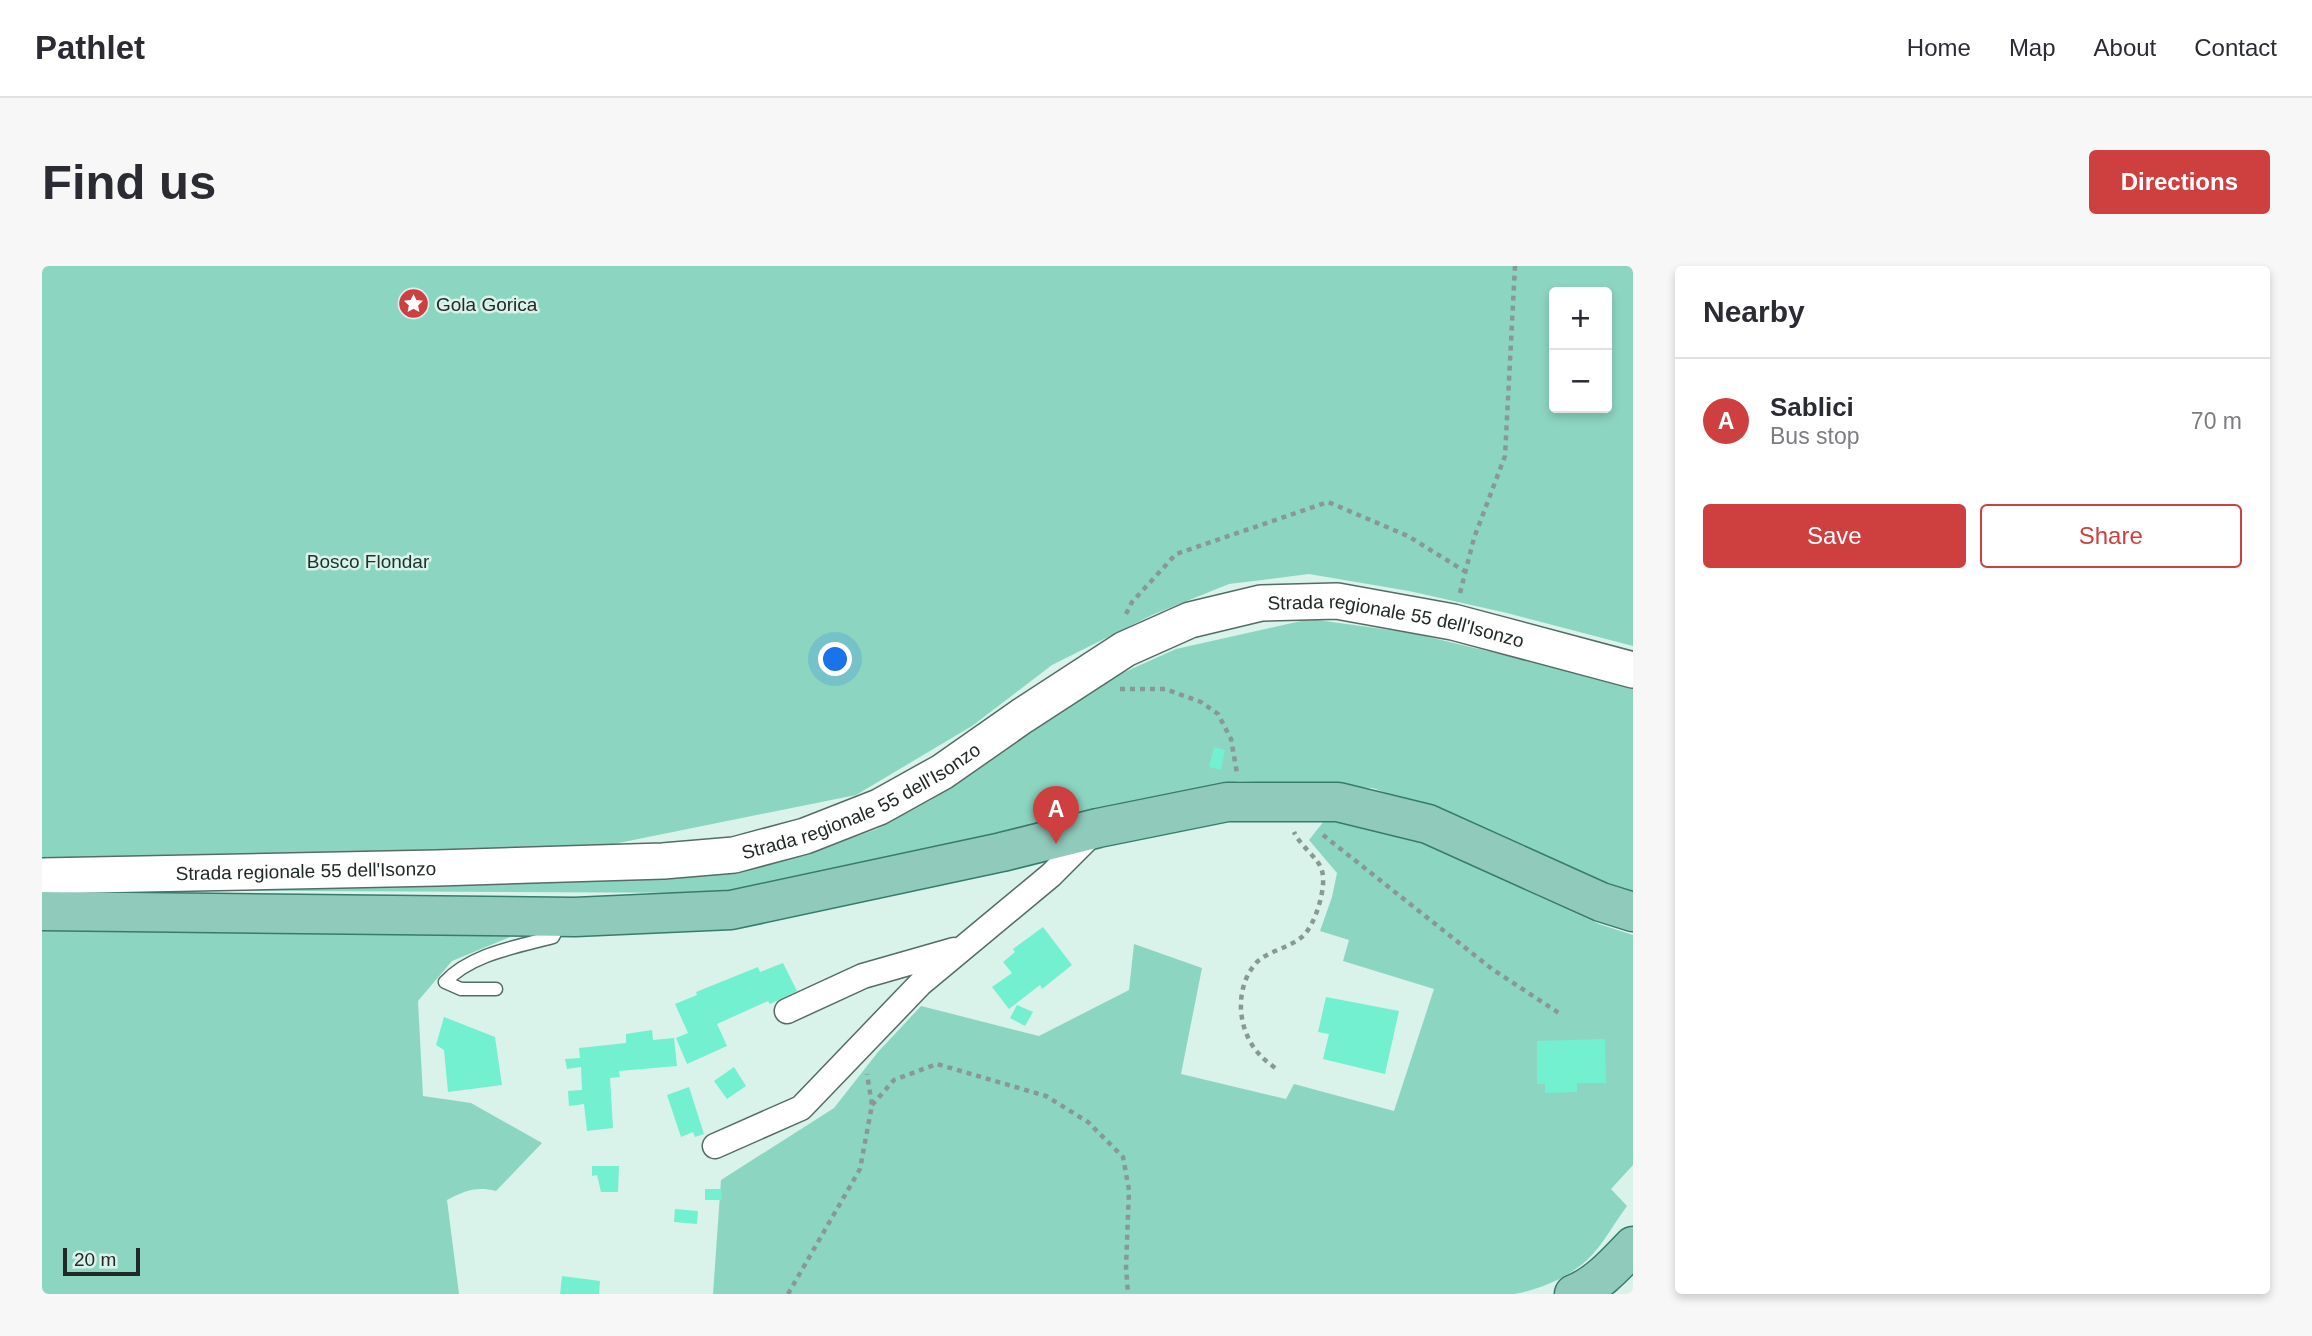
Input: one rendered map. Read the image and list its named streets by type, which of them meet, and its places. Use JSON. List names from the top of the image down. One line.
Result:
{"streets":{"main road":["Strada regionale 55 dell'Isonzo"]},"parks":["Bosco Flondar"],"places":{"place":["Gola Gorica"]},"scale_bar":"20 m","page":{"header":"Pathlet","nav":["Home","Map","About","Contact"],"buttons":["Directions",["Save","Share"]],"title":"Find us","heading":"Nearby","map_buttons":["+","−"],"list":[{"mark":"A","name":"Sablici","note":"Bus stop","value":"70 m"}],"pins":"A","scale":"20 m"}}
